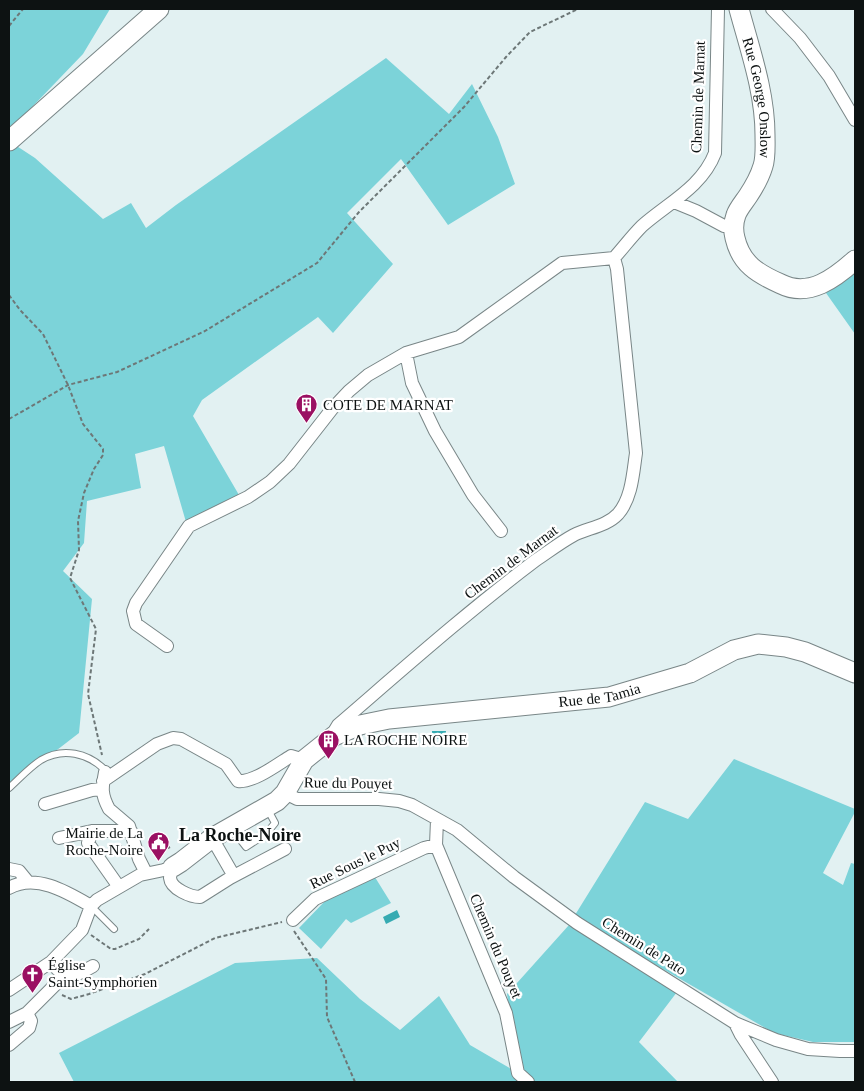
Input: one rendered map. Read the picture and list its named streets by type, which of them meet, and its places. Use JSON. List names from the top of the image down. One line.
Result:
{"streets":{"street":["Chemin de Marnat","Rue George Onslow","Rue de Tamia","Rue du Pouyet","Rue Sous le Puy","Chemin du Pouyet","Chemin de Pato"]},"crossings":[["Chemin de Marnat","Rue de Tamia"],["Rue de Tamia","Rue du Pouyet"],["Rue du Pouyet","Chemin du Pouyet"],["Rue du Pouyet","Chemin de Pato"],["Rue Sous le Puy","Chemin du Pouyet"],["Chemin du Pouyet","Chemin de Pato"]],"districts":["La Roche-Noire"],"places":{"building":["COTE DE MARNAT","LA ROCHE NOIRE"],"public building":["Mairie de La Roche-Noire"],"church":["Église Saint-Symphorien"]}}
